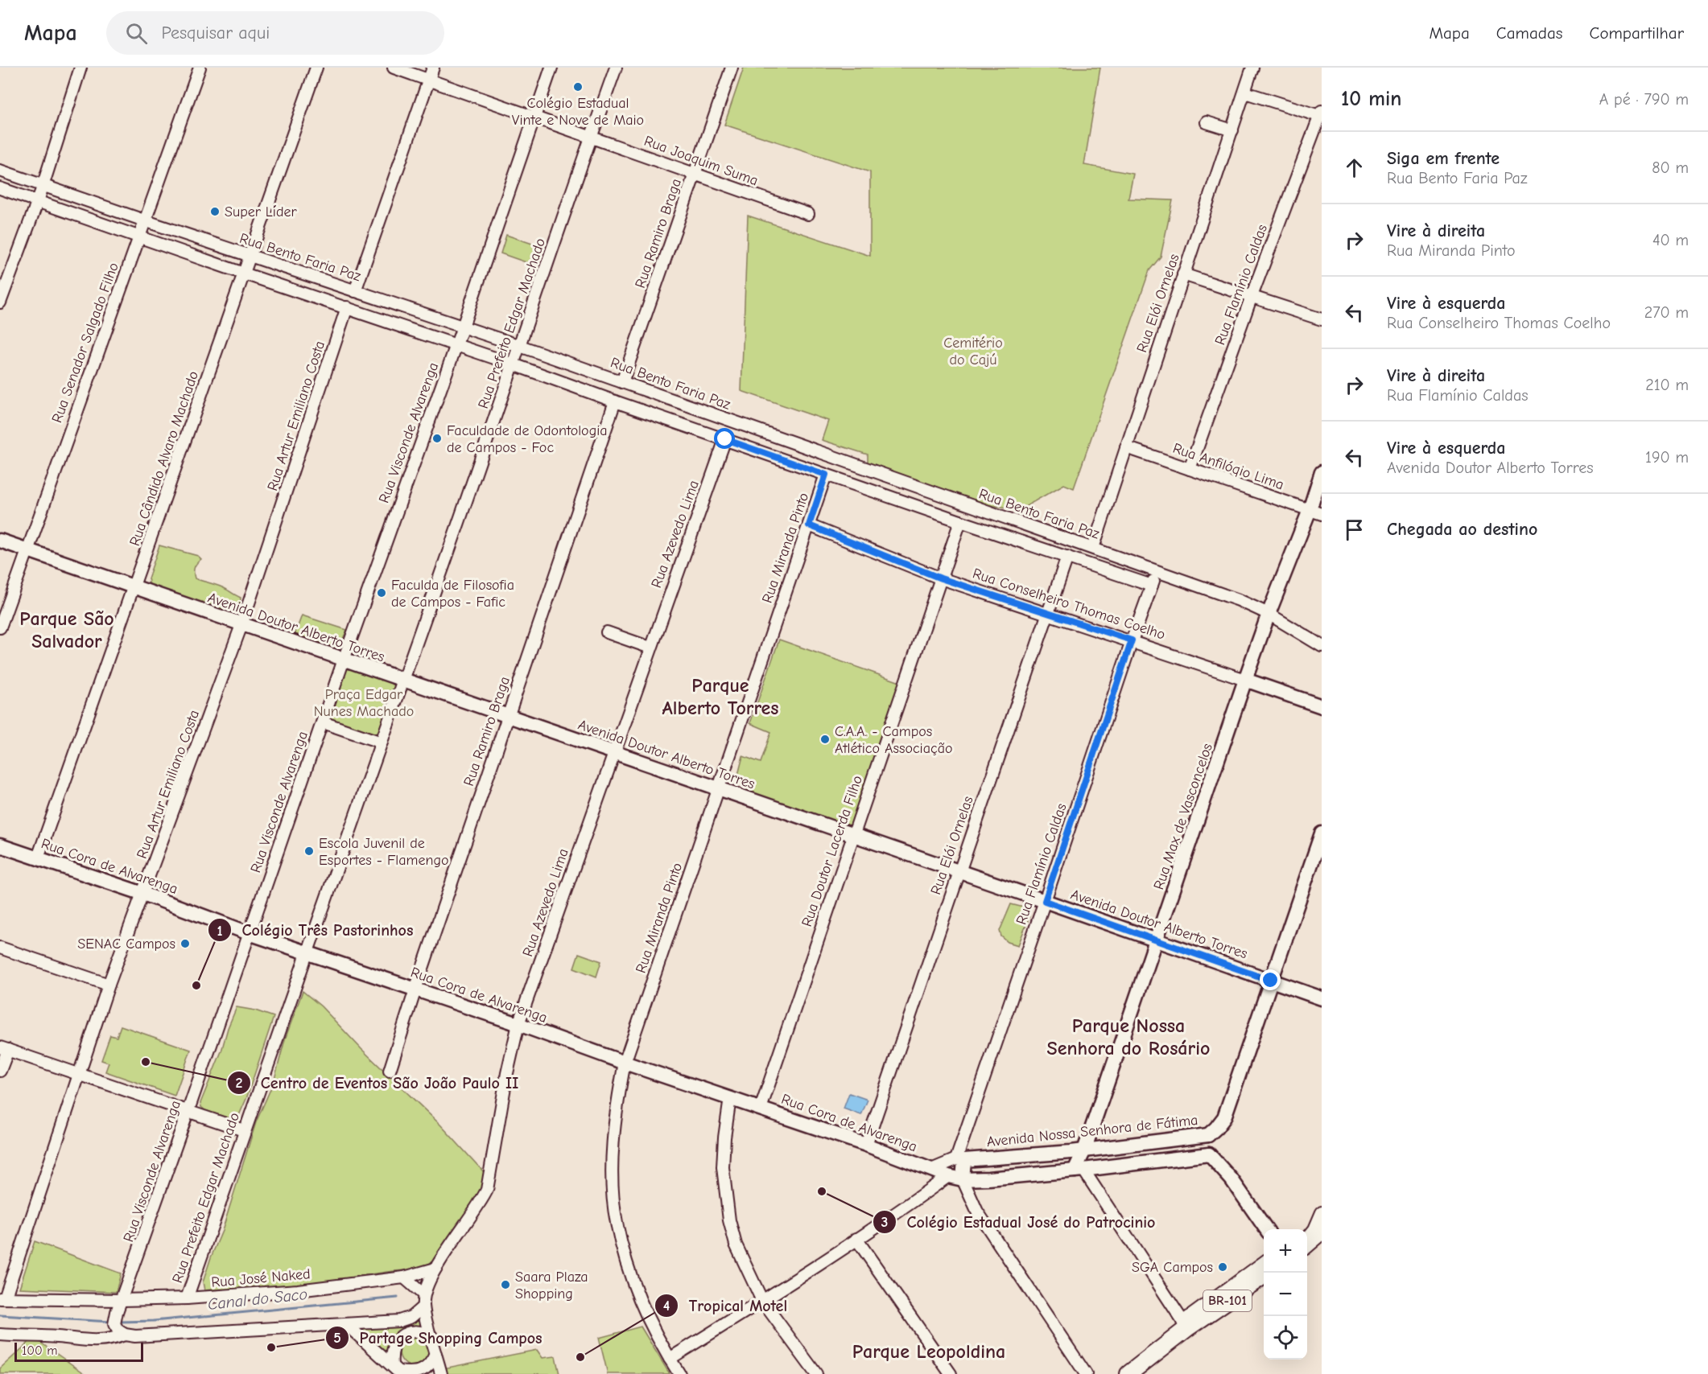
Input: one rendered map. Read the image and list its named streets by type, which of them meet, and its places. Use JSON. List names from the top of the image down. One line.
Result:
{"streets":{"highway":["BR-101"],"main road":["Rua Conselheiro Thomas Coelho","Avenida Doutor Alberto Torres","Rua Max de Vasconcelos","Rua Cora de Alvarenga","Avenida Nossa Senhora de Fátima"],"street":["Rua Joaquim Suma","Rua Ramiro Braga","Rua Bento Faria Paz","Rua Flamínio Caldas","Rua Elói Ornelas","Rua Prefeito Edgar Machado","Rua Senador Salgado Filho","Rua Artur Emiliano Costa","Rua Visconde Alvarenga","Rua Cândido Alvaro Machado","Rua Anfilóqio Lima","Rua Azevedo Lima","Rua Miranda Pinto","Rua Doutor Lacerda Filho","Rua José Naked"]},"crossings":[["Rua Joaquim Suma","Rua Ramiro Braga"],["Rua Joaquim Suma","Rua Prefeito Edgar Machado"],["Rua Joaquim Suma","Rua Visconde Alvarenga"],["Rua Ramiro Braga","Rua Bento Faria Paz"],["Rua Ramiro Braga","Avenida Doutor Alberto Torres"],["Rua Ramiro Braga","Rua Cora de Alvarenga"],["Rua Bento Faria Paz","Rua Flamínio Caldas"],["Rua Bento Faria Paz","Rua Elói Ornelas"],["Rua Bento Faria Paz","Rua Prefeito Edgar Machado"],["Rua Bento Faria Paz","Rua Senador Salgado Filho"],["Rua Bento Faria Paz","Rua Visconde Alvarenga"],["Rua Bento Faria Paz","Rua Cândido Alvaro Machado"],["Rua Bento Faria Paz","Rua Max de Vasconcelos"],["Rua Flamínio Caldas","Rua Anfilóqio Lima"],["Rua Flamínio Caldas","Rua Conselheiro Thomas Coelho"],["Rua Flamínio Caldas","Avenida Doutor Alberto Torres"],["Rua Flamínio Caldas","Avenida Nossa Senhora de Fátima"],["Rua Elói Ornelas","Rua Anfilóqio Lima"],["Rua Elói Ornelas","Rua Conselheiro Thomas Coelho"],["Rua Elói Ornelas","Avenida Doutor Alberto Torres"],["Rua Elói Ornelas","Rua Cora de Alvarenga"],["Rua Prefeito Edgar Machado","Avenida Doutor Alberto Torres"],["Rua Prefeito Edgar Machado","Rua Cora de Alvarenga"],["Rua Prefeito Edgar Machado","Rua José Naked"],["Rua Senador Salgado Filho","Avenida Doutor Alberto Torres"],["Rua Artur Emiliano Costa","Avenida Doutor Alberto Torres"],["Rua Artur Emiliano Costa","Rua Cora de Alvarenga"],["Rua Artur Emiliano Costa","Rua José Naked"],["Rua Visconde Alvarenga","Avenida Doutor Alberto Torres"],["Rua Visconde Alvarenga","Rua Cora de Alvarenga"],["Rua Visconde Alvarenga","Rua José Naked"],["Rua Cândido Alvaro Machado","Avenida Doutor Alberto Torres"],["Rua Cândido Alvaro Machado","Rua Cora de Alvarenga"],["Rua Anfilóqio Lima","Rua Max de Vasconcelos"],["Rua Azevedo Lima","Avenida Doutor Alberto Torres"],["Rua Azevedo Lima","Rua Cora de Alvarenga"],["Rua Azevedo Lima","Rua José Naked"],["Rua Miranda Pinto","Rua Conselheiro Thomas Coelho"],["Rua Miranda Pinto","Avenida Doutor Alberto Torres"],["Rua Miranda Pinto","Rua Cora de Alvarenga"],["Rua Conselheiro Thomas Coelho","Rua Max de Vasconcelos"],["Rua Conselheiro Thomas Coelho","Rua Doutor Lacerda Filho"],["Avenida Doutor Alberto Torres","Rua Max de Vasconcelos"],["Avenida Doutor Alberto Torres","Rua Doutor Lacerda Filho"],["Rua Max de Vasconcelos","Avenida Nossa Senhora de Fátima"],["Rua Doutor Lacerda Filho","Rua Cora de Alvarenga"]],"districts":["Parque São Salvador","Parque Alberto Torres","Parque Nossa Senhora do Rosário","Parque Leopoldina"],"water":["Canal do Saco"],"parks":["Cemitério do Cajú","Praça Edgar Nunes Machado"],"places":["Colégio Estadual Vinte e Nove de Maio","Super Líder","Faculdade de Odontologia de Campos - Foc","Faculda de Filosofia de Campos - Fafic","C.A.A. - Campos Atlético Associação","Escola Juvenil de Esportes - Flamengo","SENAC Campos","Colégio Três Pastorinhos","Centro de Eventos São João Paulo II","Colégio Estadual José do Patrocinio","SGA Campos","Saara Plaza Shopping","Partage Shopping Campos","Tropical Motel"],"scale_bar":"100 m","page":{"header":"Mapa","search":"Pesquisar aqui","nav":["Mapa","Camadas","Compartilhar"],"heading":["10 min","A pé · 790 m"],"list":[["Siga em frente","Rua Bento Faria Paz","80 m"],["Vire à direita","Rua Miranda Pinto","40 m"],["Vire à esquerda","Rua Conselheiro Thomas Coelho","270 m"],["Vire à direita","Rua Flamínio Caldas","210 m"],["Vire à esquerda","Avenida Doutor Alberto Torres","190 m"],"Chegada ao destino"],"map_buttons":["+","−"],"scale":"100 m"}}
